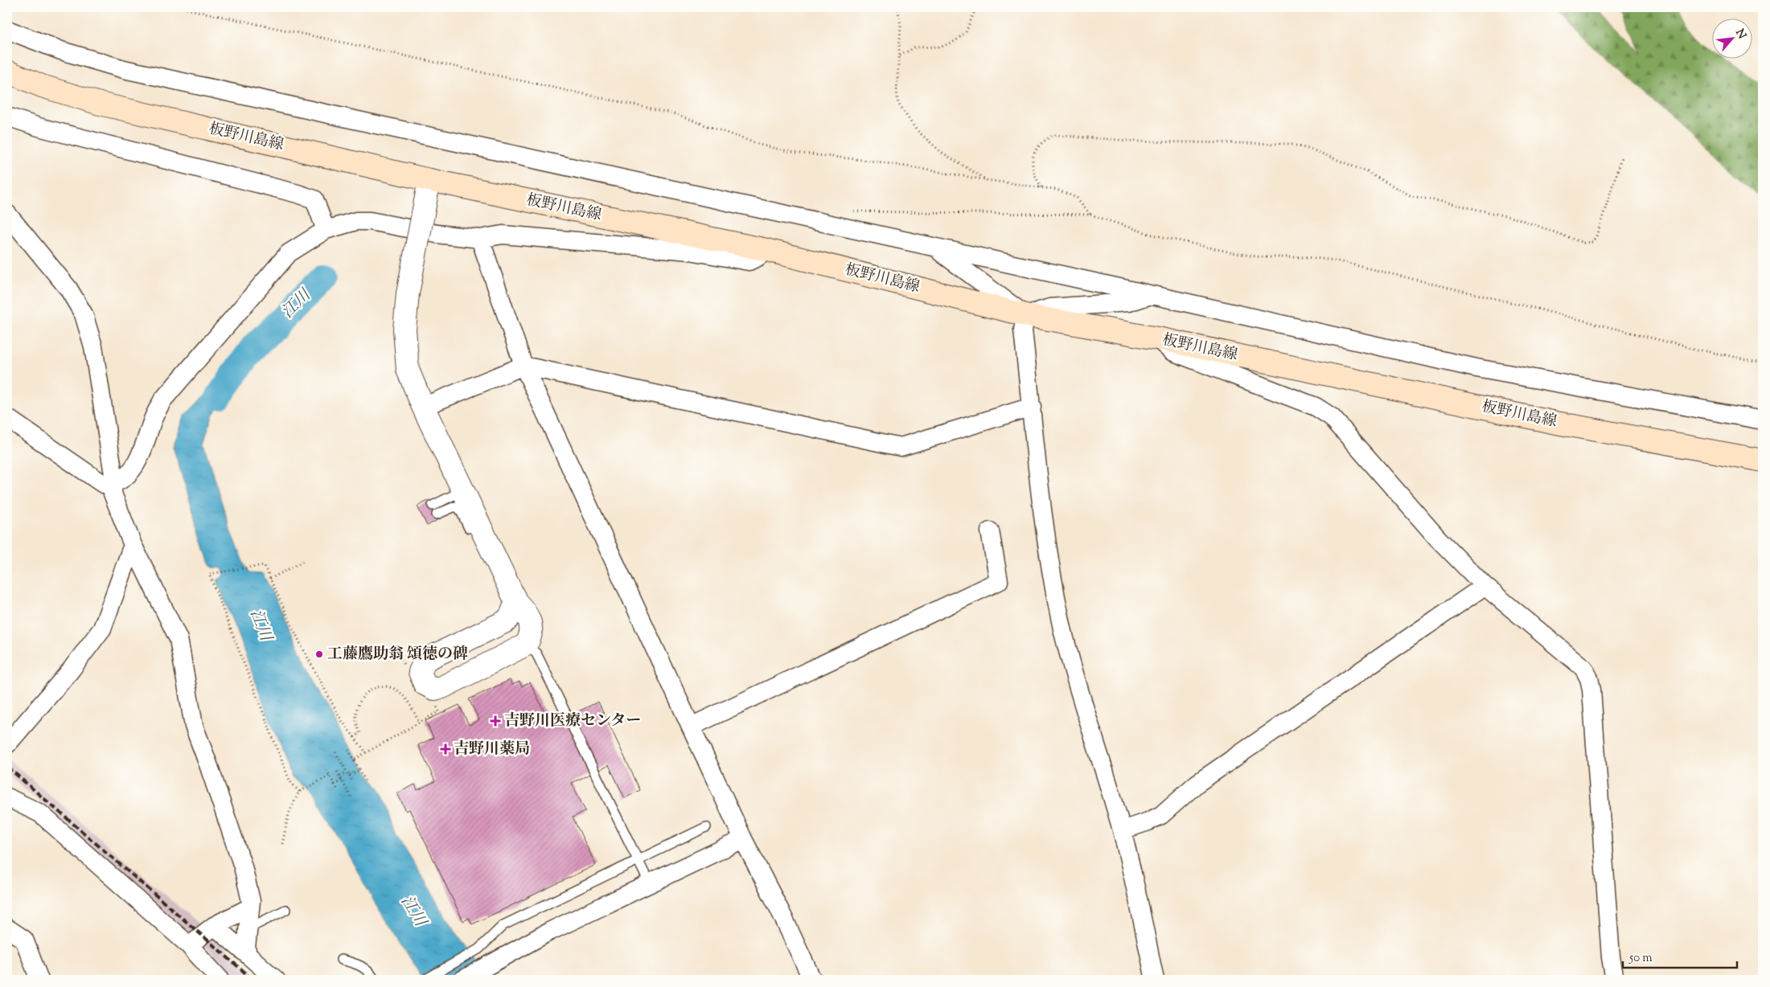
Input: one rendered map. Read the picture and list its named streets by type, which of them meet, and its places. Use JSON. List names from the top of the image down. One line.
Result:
{"streets":{"main road":["板野川島線"]},"water":["江川"],"places":{"other":["工藤鷹助翁 頌徳の碑"],"health":["吉野川医療センター","吉野川薬局"]},"scale_bar":"50 m","north":"top right"}
